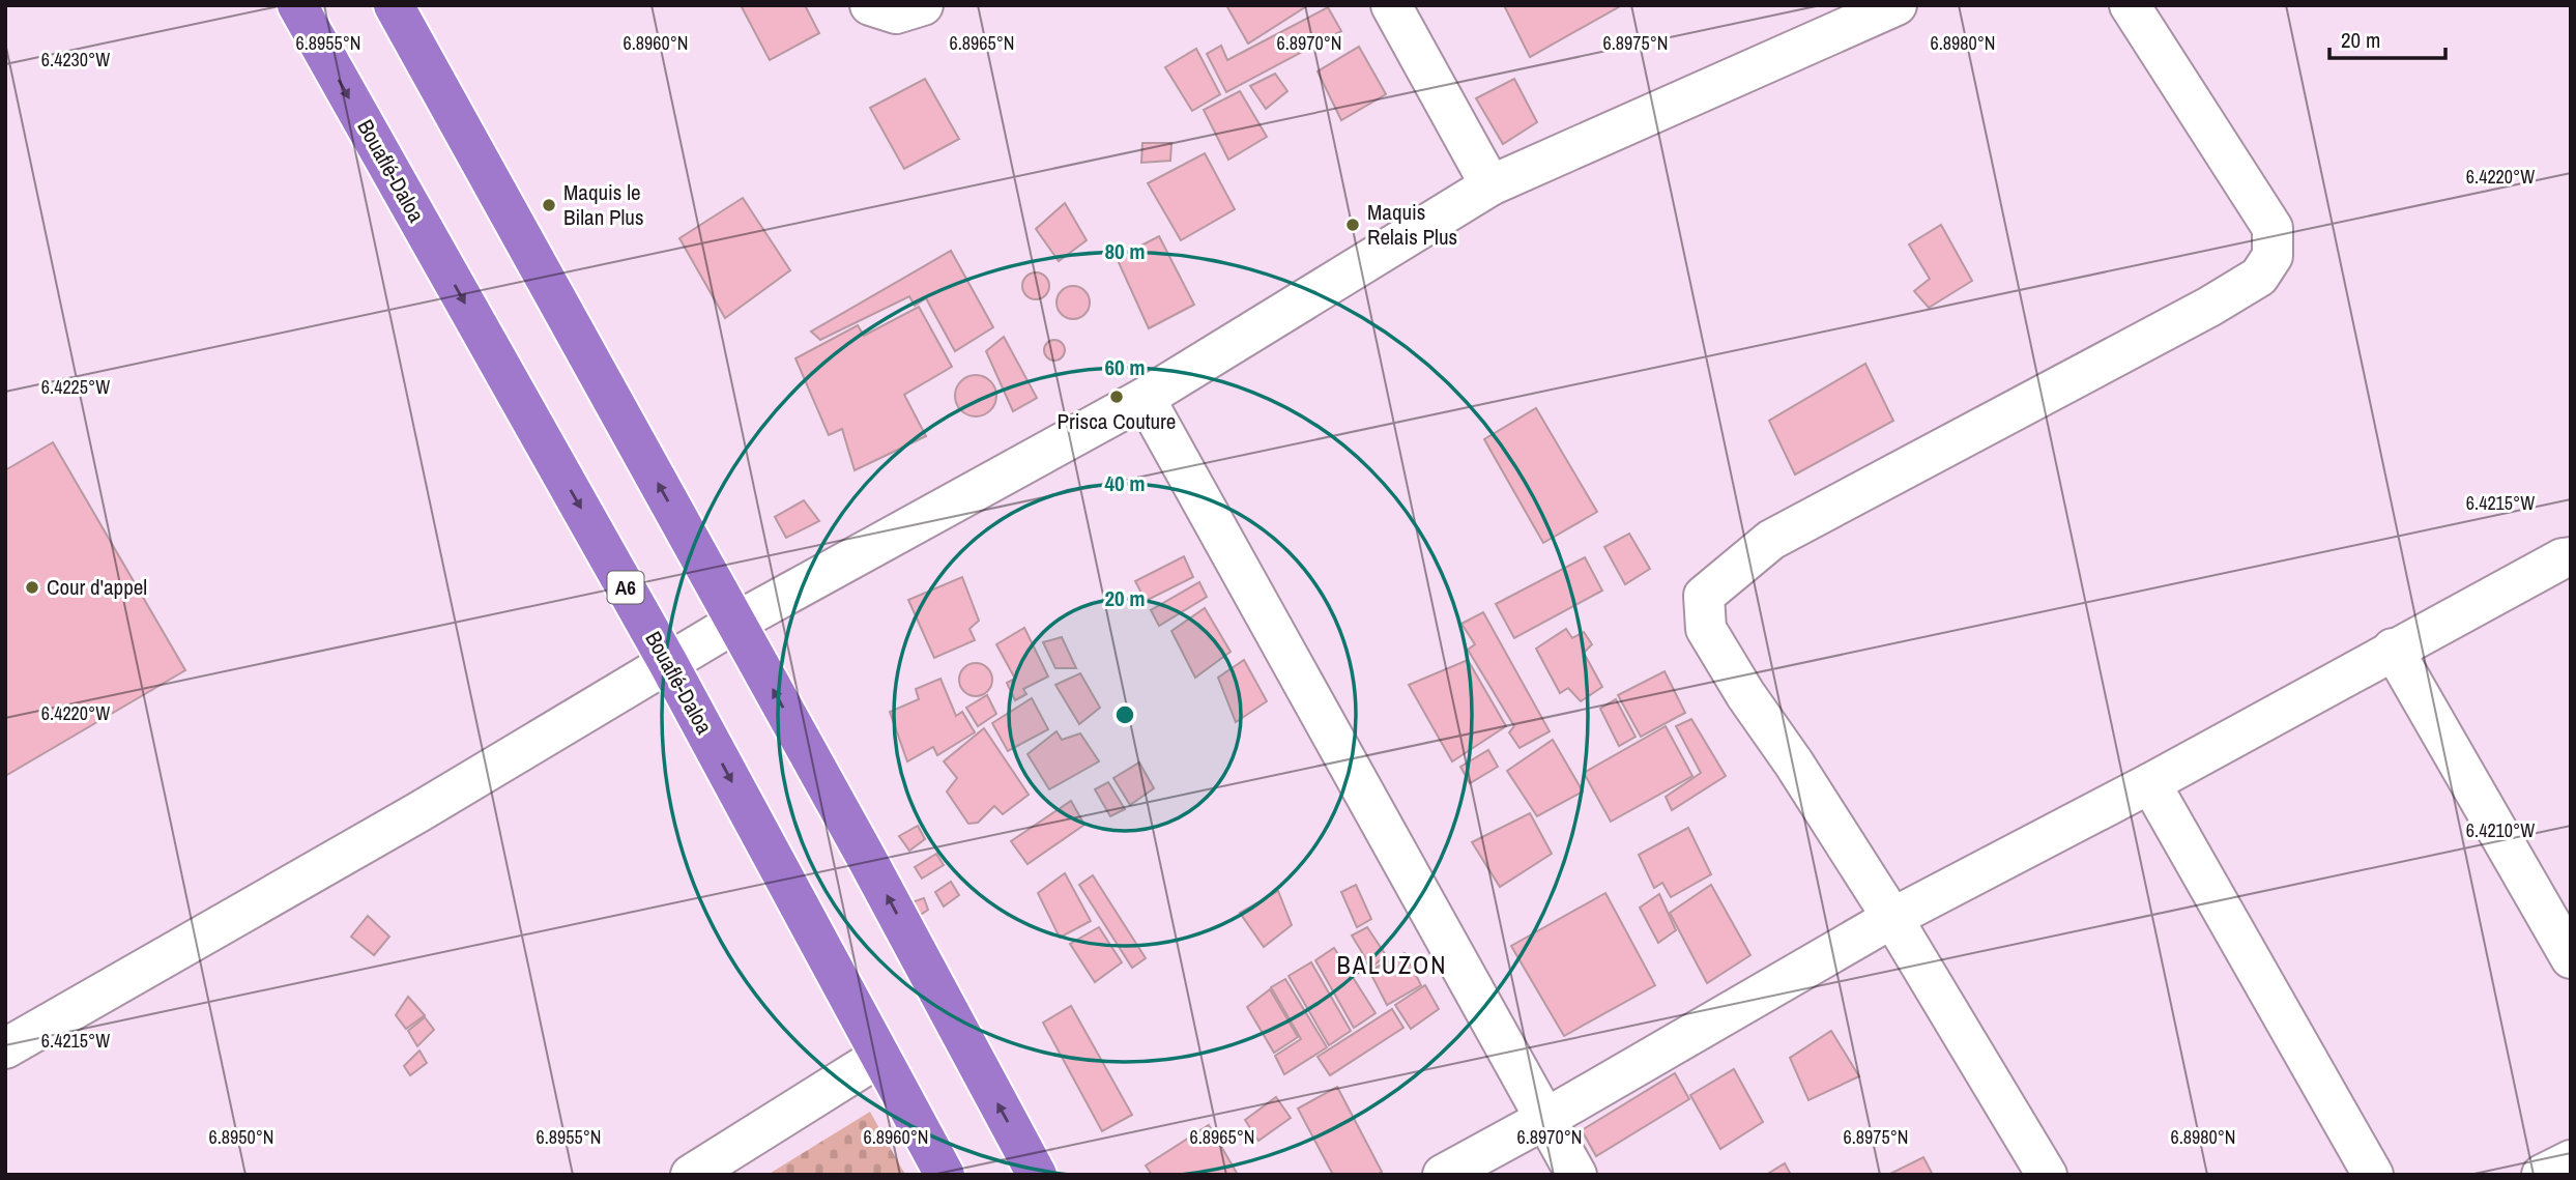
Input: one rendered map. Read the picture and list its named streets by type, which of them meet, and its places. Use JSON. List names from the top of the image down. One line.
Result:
{"streets":{"highway":["Bouaflé-Daloa","A6"]},"districts":["BALUZON"],"places":["Maquis le Bilan Plus","Maquis Relais Plus","Prisca Couture","Cour d'appel"],"scale_bar":"20 m","coordinates":["6.8955°N","6.8960°N","6.8965°N","6.8970°N","6.8975°N","6.8980°N","6.4230°W","6.4220°W","6.4225°W","6.4215°W","6.4210°W","6.8950°N"],"rings":["80 m","60 m","40 m","20 m"]}
